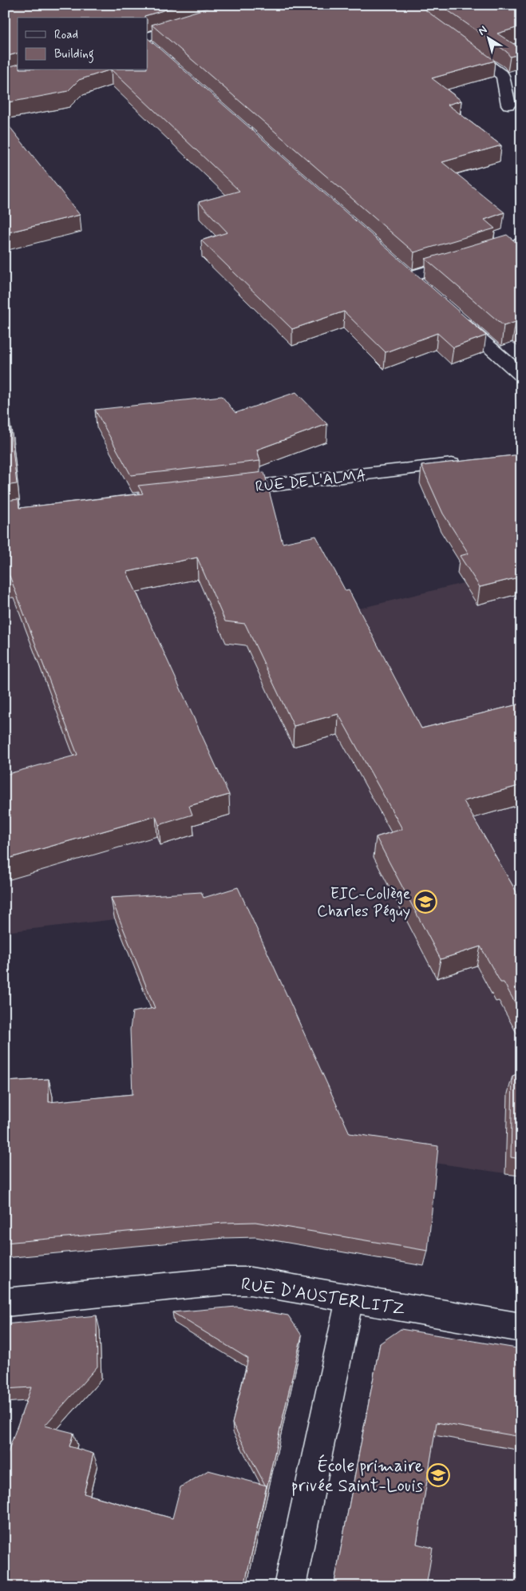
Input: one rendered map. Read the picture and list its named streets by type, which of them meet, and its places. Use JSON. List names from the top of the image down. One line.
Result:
{"streets":{"street":["RUE DE L'ALMA","RUE D'AUSTERLITZ"]},"places":{"school or university":["EIC-Collège Charles Péguy","École primaire privée Saint-Louis"]},"legend":["Road","Building"],"north":"top left"}
